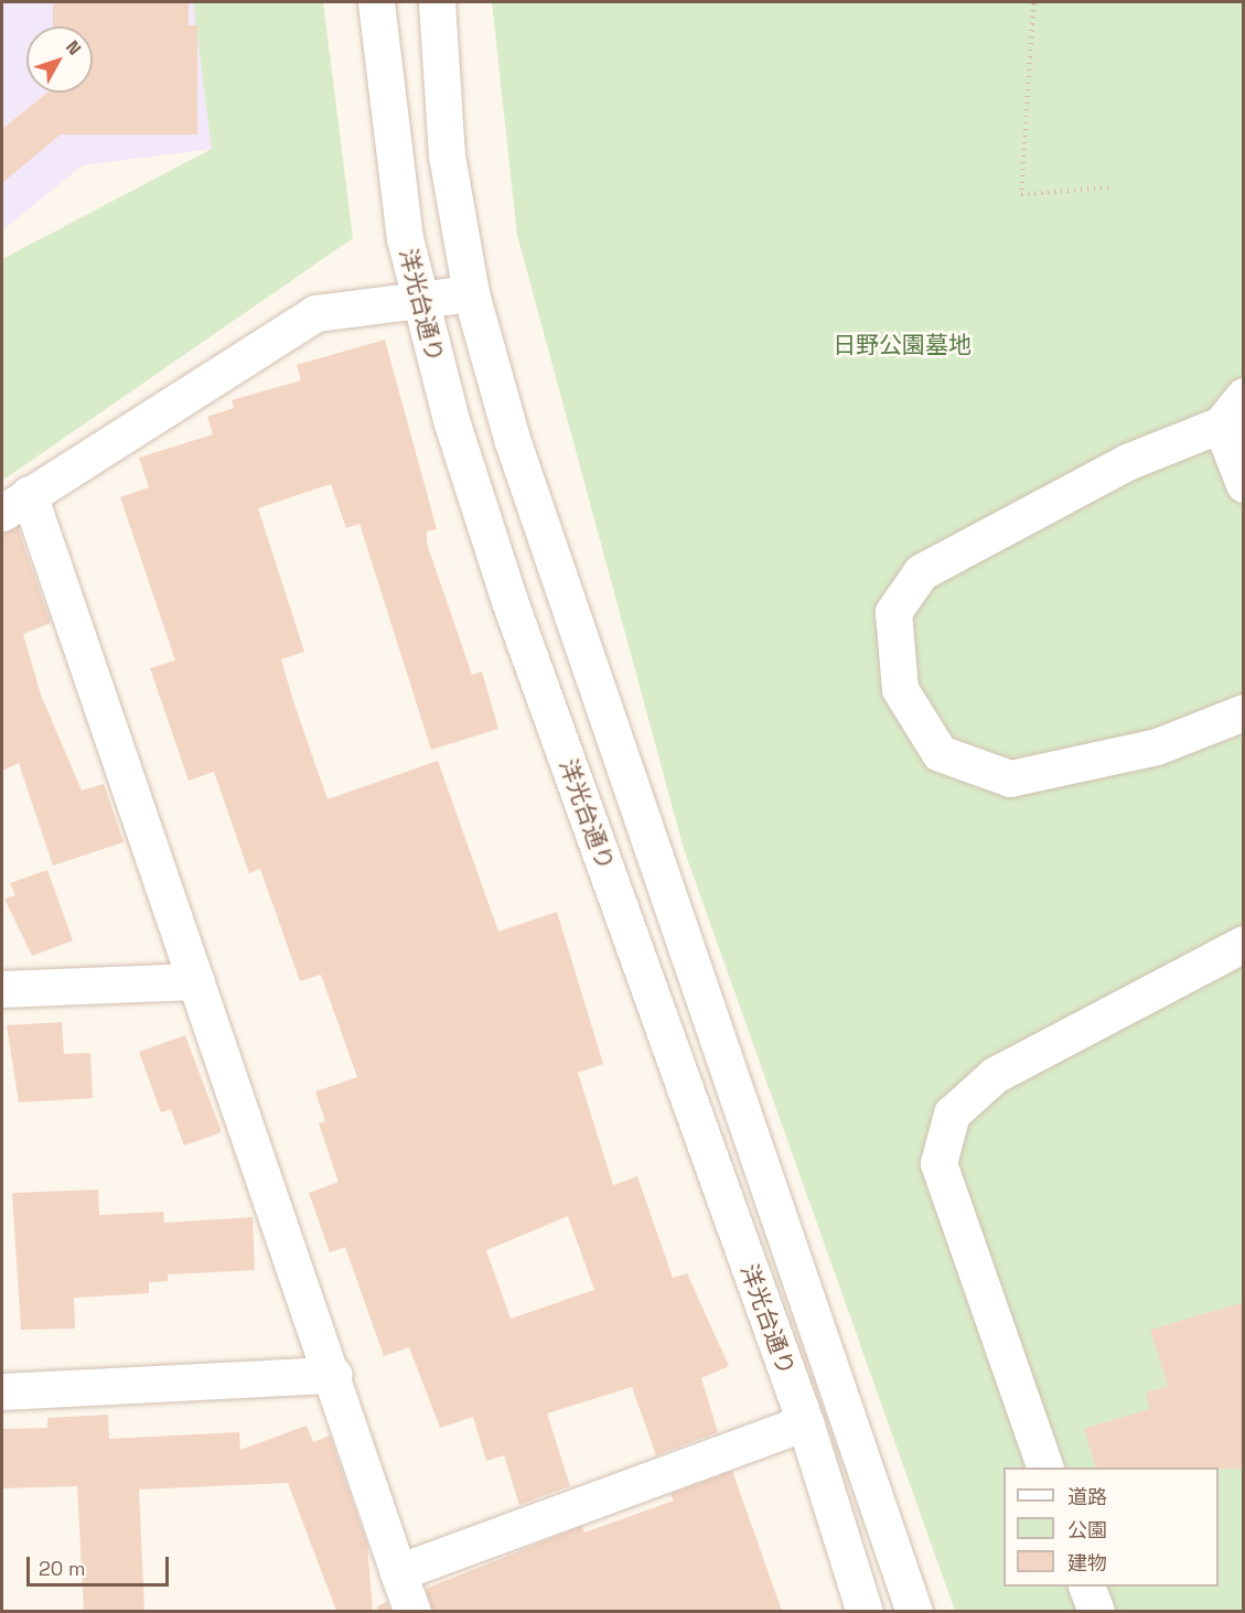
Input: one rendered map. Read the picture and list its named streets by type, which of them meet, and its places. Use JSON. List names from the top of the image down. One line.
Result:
{"streets":{"street":["洋光台通り"]},"parks":["日野公園墓地"],"legend":["道路","公園","建物"],"scale_bar":"20 m","north":"top right"}
